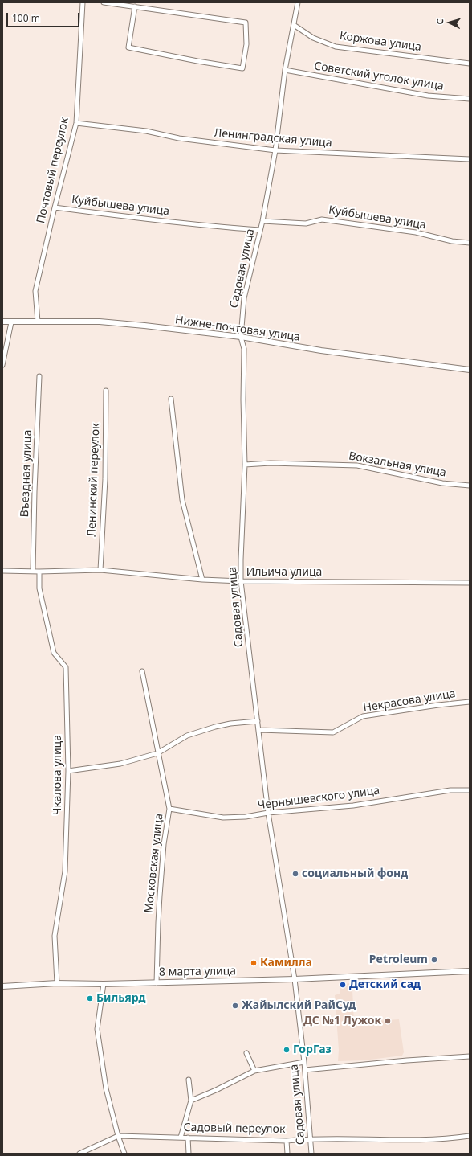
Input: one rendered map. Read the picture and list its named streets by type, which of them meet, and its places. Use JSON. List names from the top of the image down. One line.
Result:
{"streets":{"street":["Коржова улица","Советский уголок улица","Ленинградская улица","Почтовый переулок","Куйбышева улица","Садовая улица","Нижне-почтовая улица","Вокзальная улица","Въездная улица","Ленинский переулок","Ильича улица","Некрасова улица","Чкалова улица","Чернышевского улица","Московская улица","8 марта улица","Садовый переулок"]},"crossings":[["Коржова улица","Садовая улица"],["Советский уголок улица","Садовая улица"],["Ленинградская улица","Почтовый переулок"],["Ленинградская улица","Садовая улица"],["Почтовый переулок","Куйбышева улица"],["Почтовый переулок","Нижне-почтовая улица"],["Куйбышева улица","Садовая улица"],["Садовая улица","Нижне-почтовая улица"],["Садовая улица","Вокзальная улица"],["Садовая улица","Ильича улица"],["Садовая улица","Некрасова улица"],["Садовая улица","Чернышевского улица"],["Садовая улица","8 марта улица"],["Садовая улица","Садовый переулок"],["Въездная улица","Ильича улица"],["Ленинский переулок","Ильича улица"],["Ильича улица","Чкалова улица"],["Чкалова улица","8 марта улица"],["Чернышевского улица","Московская улица"],["Московская улица","8 марта улица"]],"places":["социальный фонд","Petroleum","Камилла","Детский сад","Бильярд","Жайылский РайСуд","ДС №1 Лужок","ГорГаз"],"scale_bar":"100 m","north":"left"}
